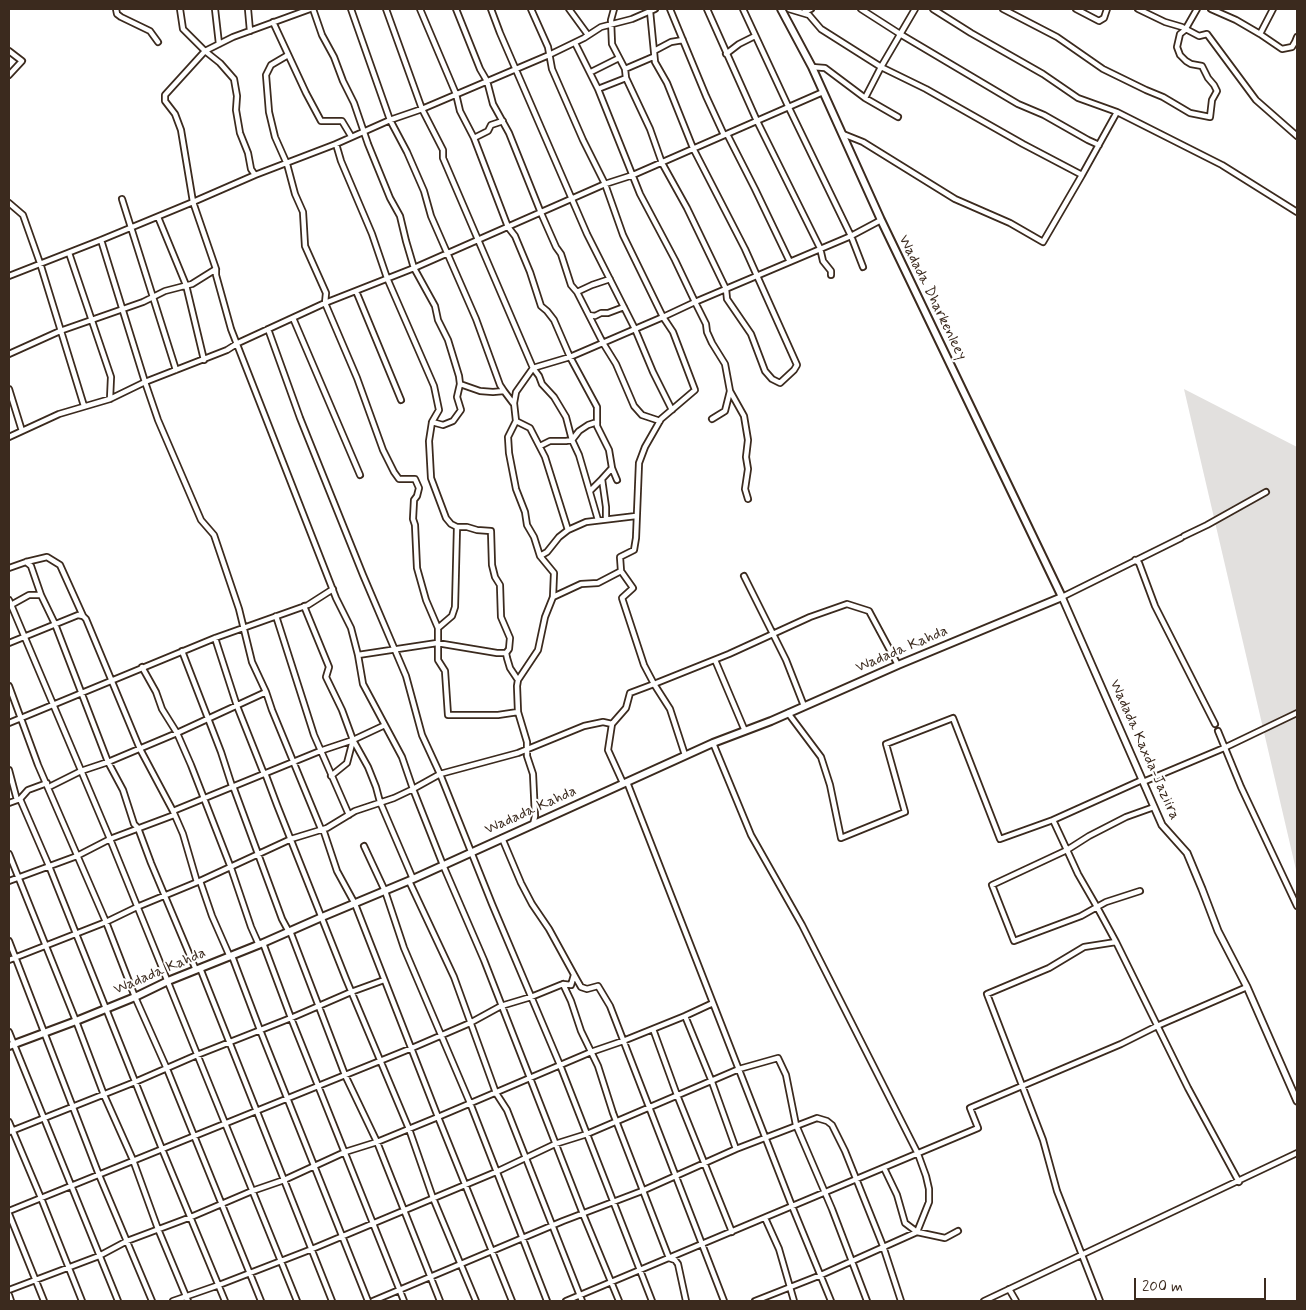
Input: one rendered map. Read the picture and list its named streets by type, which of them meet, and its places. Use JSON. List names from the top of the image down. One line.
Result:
{"streets":{"main road":["Wadada Dharkenleey","Wadada Kahda"],"street":["Wadada Kaxda-Jaziira"]},"crossings":[["Wadada Dharkenleey","Wadada Kahda"],["Wadada Dharkenleey","Wadada Kaxda-Jaziira"],["Wadada Kahda","Wadada Kaxda-Jaziira"]],"scale_bar":"200 m"}
